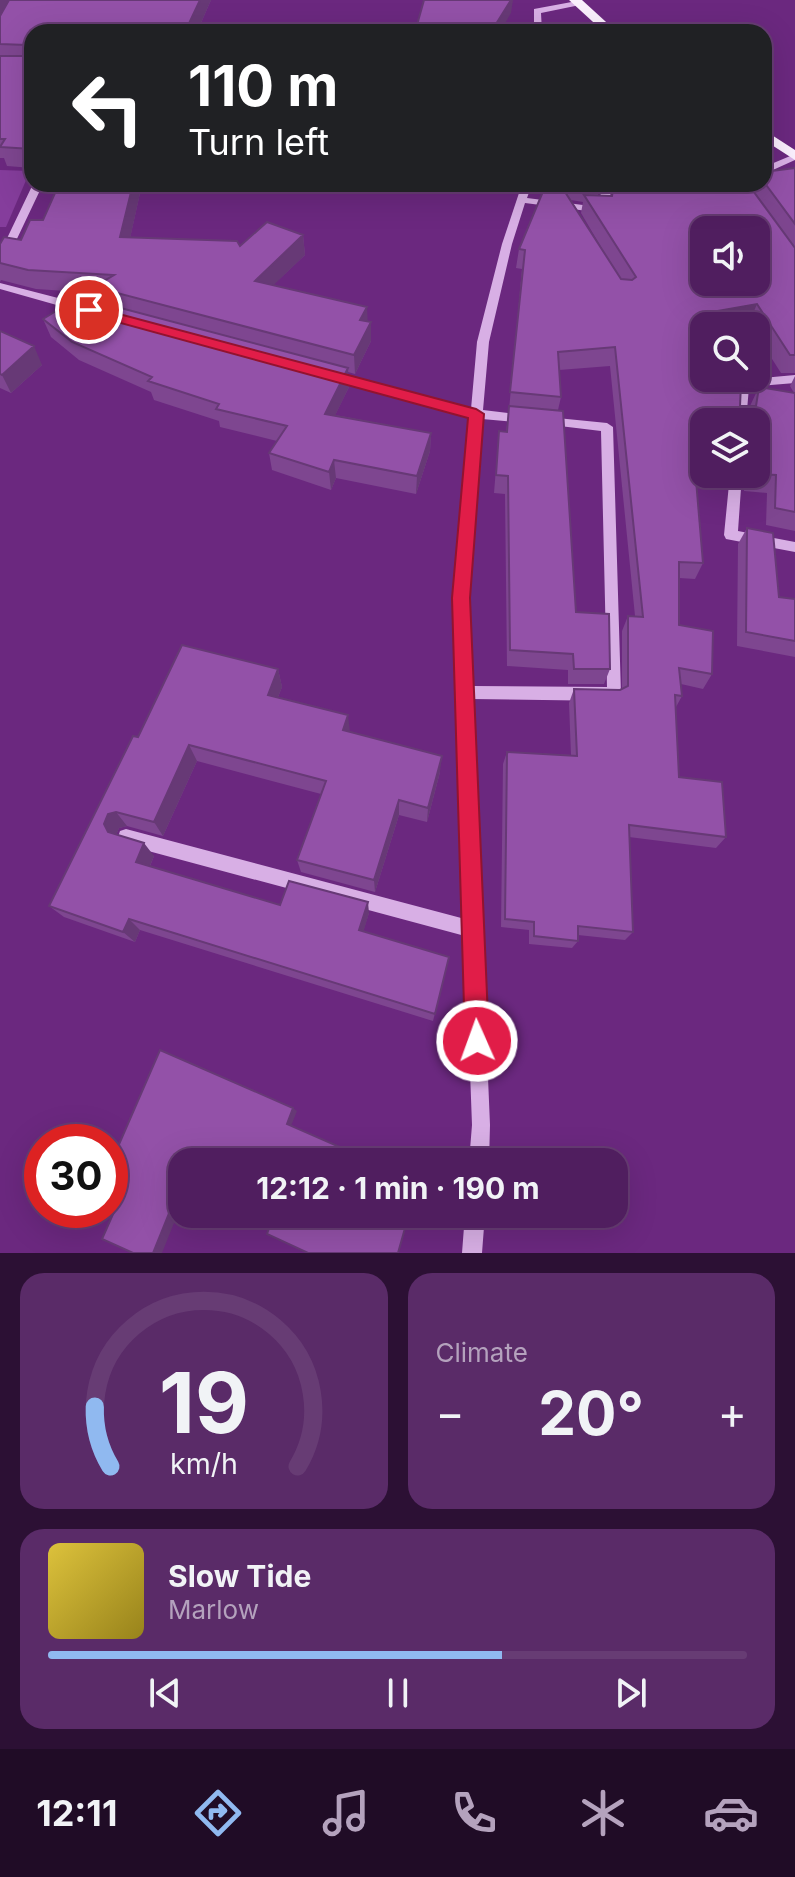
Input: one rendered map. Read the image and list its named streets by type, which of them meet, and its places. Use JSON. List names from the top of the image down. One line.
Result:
{"page":{"turn":["110 m","Turn left"],"limit":"30","trip":"12:12 · 1 min · 190 m","tile":"Climate","heat":["−","20°","+"],"song":["Slow Tide","Marlow"],"tabs":"12:11","gauge":["19","km/h"]}}
